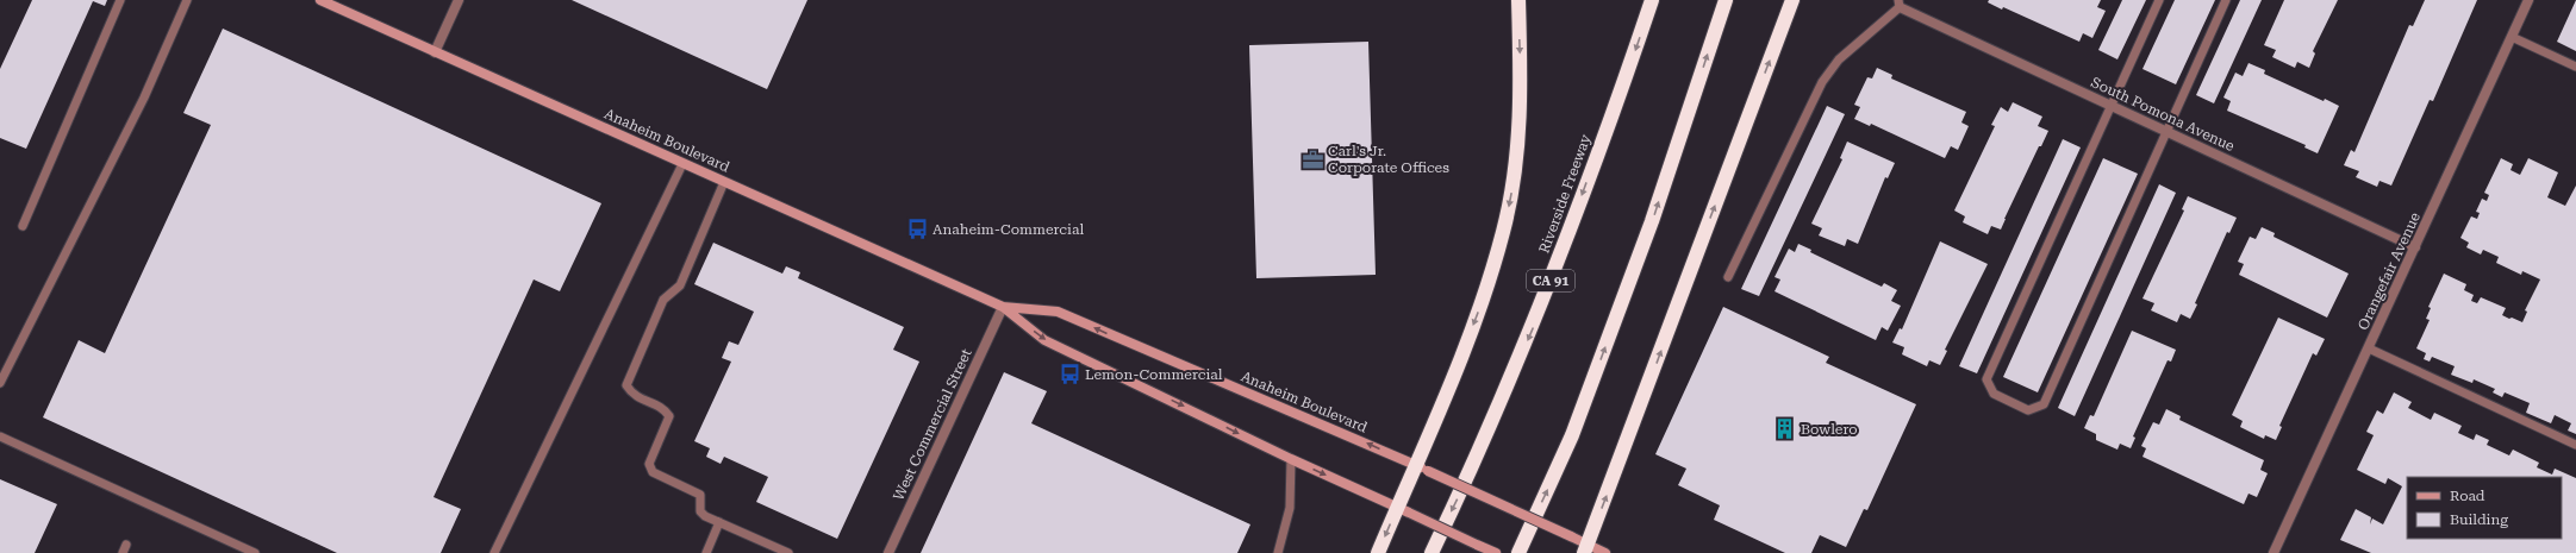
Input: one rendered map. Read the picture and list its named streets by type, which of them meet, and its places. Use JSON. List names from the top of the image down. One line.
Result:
{"streets":{"highway":["Riverside Freeway","CA 91"],"street":["South Pomona Avenue","Anaheim Boulevard","Orangefair Avenue","West Commercial Street"]},"crossings":[["South Pomona Avenue","Orangefair Avenue"],["Anaheim Boulevard","West Commercial Street"]],"places":{"office":["Carl's Jr. Corporate Offices"],"bus stop":["Anaheim-Commercial","Lemon-Commercial"],"building":["Bowlero"]},"legend":["Road","Building"]}
